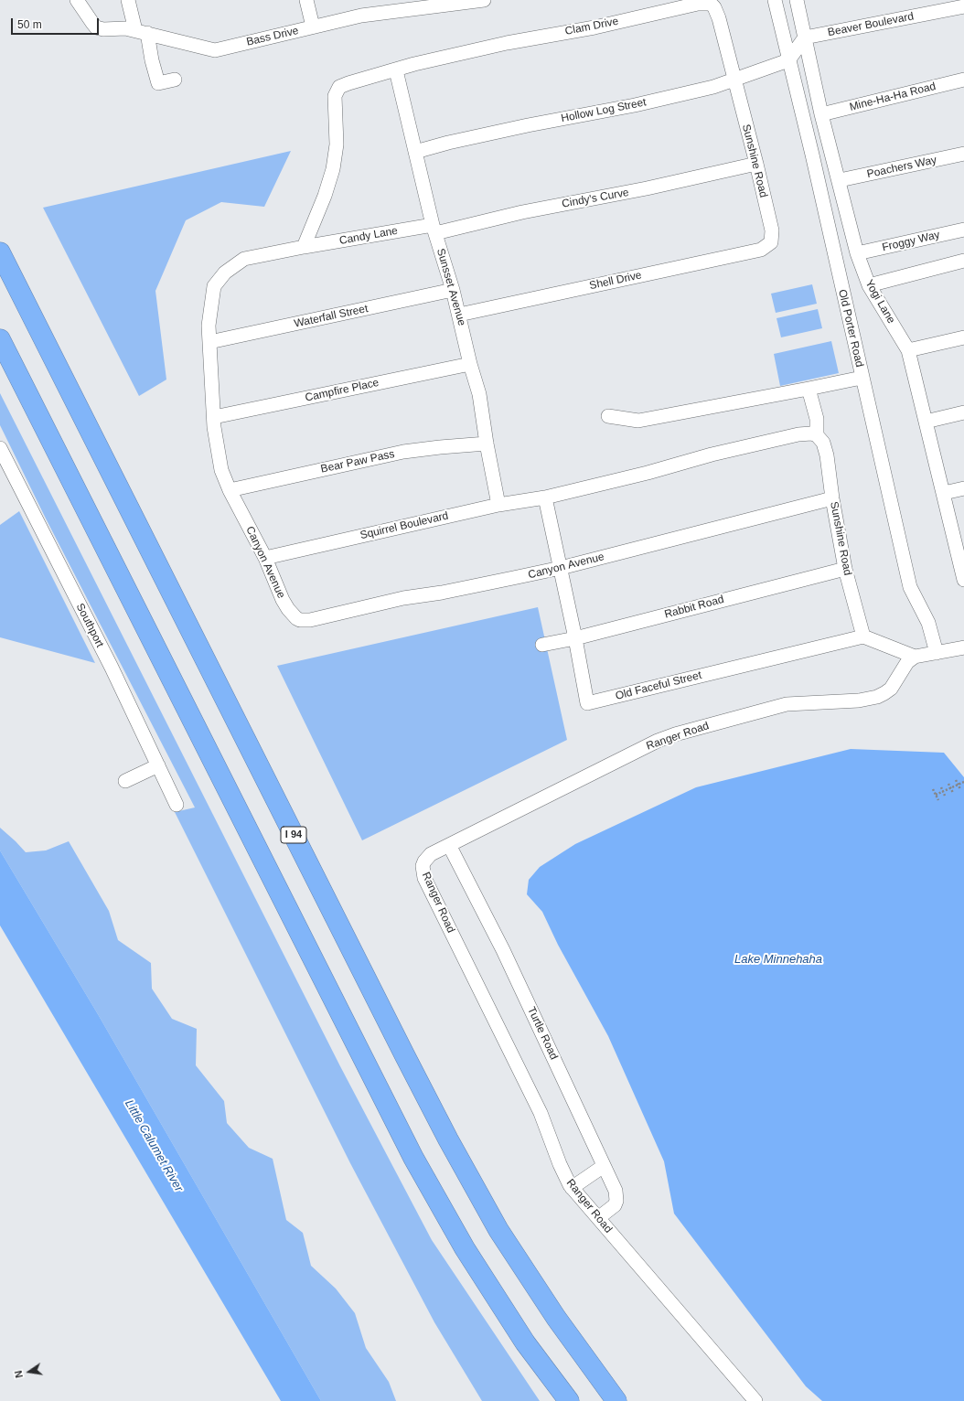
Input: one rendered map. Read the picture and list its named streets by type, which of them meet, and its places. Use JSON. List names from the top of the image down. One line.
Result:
{"streets":{"highway":["I 94"],"street":["Beaver Boulevard","Clam Drive","Bass Drive","Mine-Ha-Ha Road","Hollow Log Street","Sunshine Road","Poachers Way","Cindy's Curve","Candy Lane","Froggy Way","Shell Drive","Sunsset Avenue","Yogi Lane","Waterfall Street","Old Porter Road","Campfire Place","Bear Paw Pass","Squirrel Boulevard","Canyon Avenue","Rabbit Road","Southport","Old Faceful Street","Ranger Road","Turtle Road"]},"crossings":[["Beaver Boulevard","Yogi Lane"],["Clam Drive","Hollow Log Street"],["Clam Drive","Sunshine Road"],["Clam Drive","Sunsset Avenue"],["Mine-Ha-Ha Road","Yogi Lane"],["Hollow Log Street","Sunshine Road"],["Hollow Log Street","Sunsset Avenue"],["Hollow Log Street","Old Porter Road"],["Sunshine Road","Cindy's Curve"],["Sunshine Road","Shell Drive"],["Sunshine Road","Canyon Avenue"],["Sunshine Road","Rabbit Road"],["Sunshine Road","Old Faceful Street"],["Poachers Way","Yogi Lane"],["Cindy's Curve","Candy Lane"],["Cindy's Curve","Sunsset Avenue"],["Candy Lane","Sunsset Avenue"],["Candy Lane","Canyon Avenue"],["Froggy Way","Yogi Lane"],["Shell Drive","Sunsset Avenue"],["Sunsset Avenue","Waterfall Street"],["Sunsset Avenue","Campfire Place"],["Sunsset Avenue","Bear Paw Pass"],["Sunsset Avenue","Squirrel Boulevard"],["Waterfall Street","Canyon Avenue"],["Campfire Place","Canyon Avenue"],["Bear Paw Pass","Canyon Avenue"],["Squirrel Boulevard","Canyon Avenue"],["Squirrel Boulevard","Old Faceful Street"],["Canyon Avenue","Old Faceful Street"],["Rabbit Road","Old Faceful Street"],["Ranger Road","Turtle Road"]],"water":["Lake Minnehaha","Little Calumet River"],"scale_bar":"50 m","north":"left"}
